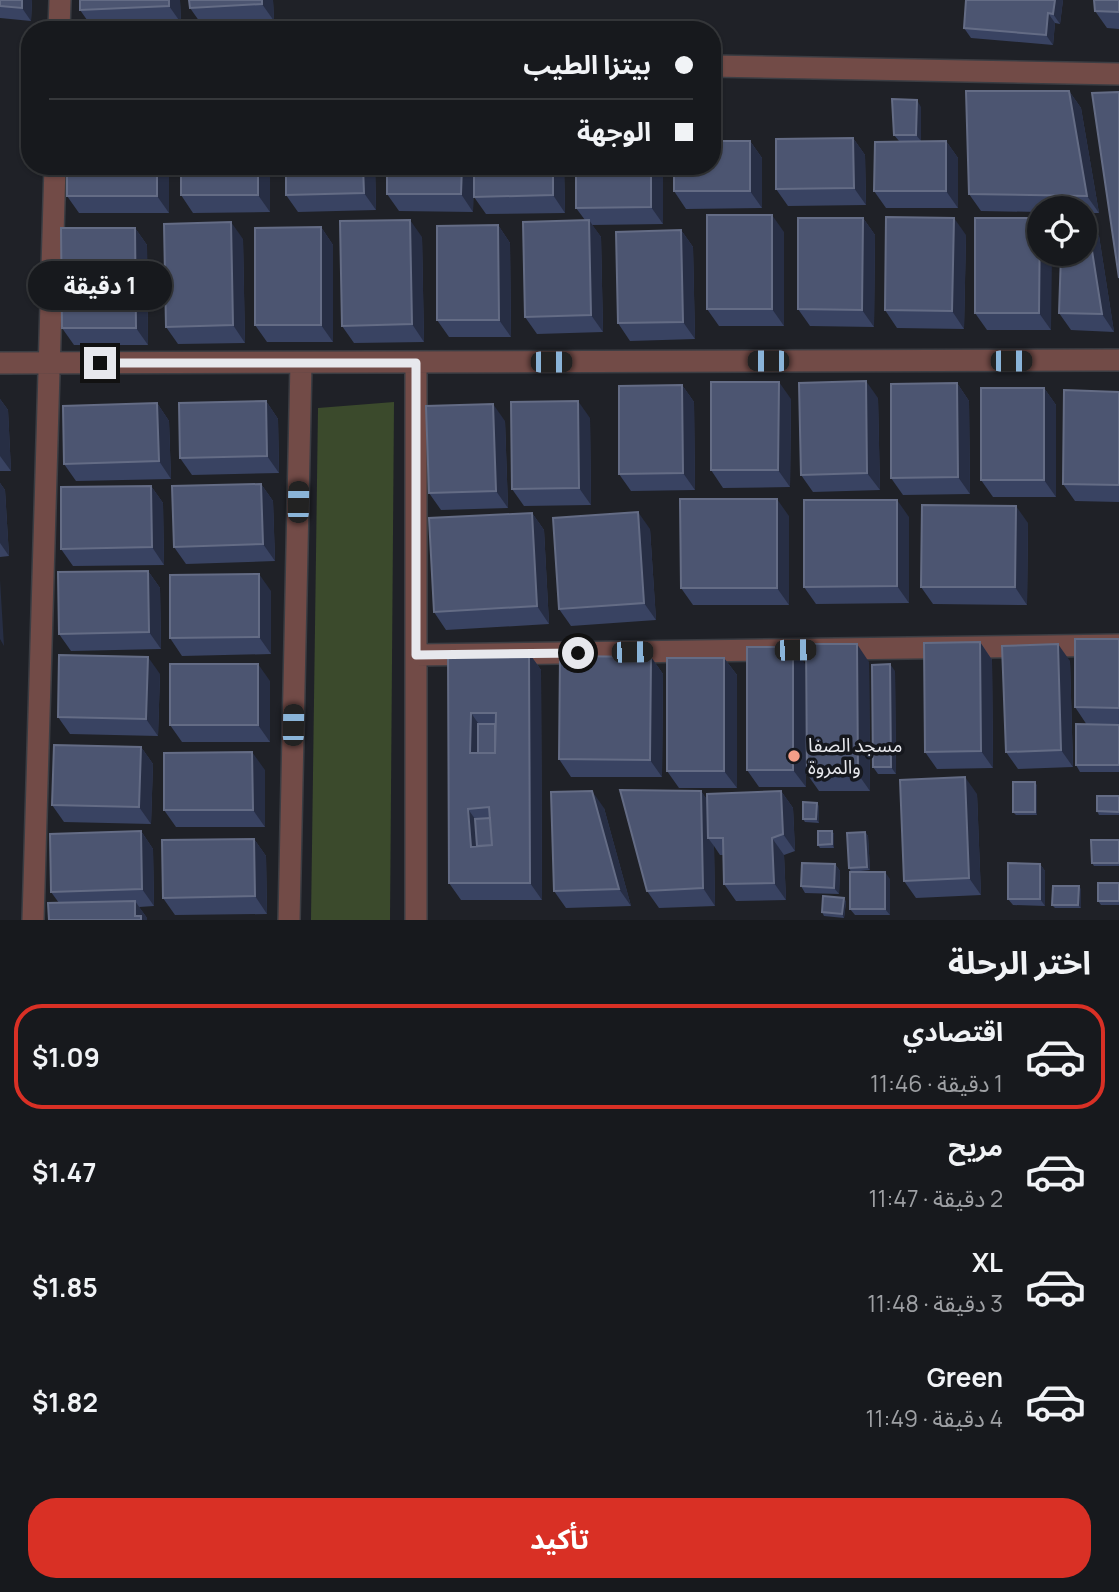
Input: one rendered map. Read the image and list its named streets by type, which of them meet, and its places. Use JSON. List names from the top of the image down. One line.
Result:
{"places":["مسجد الصفا والمروة"],"page":{"banner":["بيتزا الطيب","الوجهة"],"bubble":"1 دقيقة","heading":"اختر الرحلة","list":[{"name":"اقتصادي","note":"1 دقيقة · 11:46","value":"$1.09"},{"name":"مريح","note":"2 دقيقة · 11:47","value":"$1.47"},{"name":"XL","note":"3 دقيقة · 11:48","value":"$1.85"},{"name":"Green","note":"4 دقيقة · 11:49","value":"$1.82"}],"buttons":"تأكيد"}}
